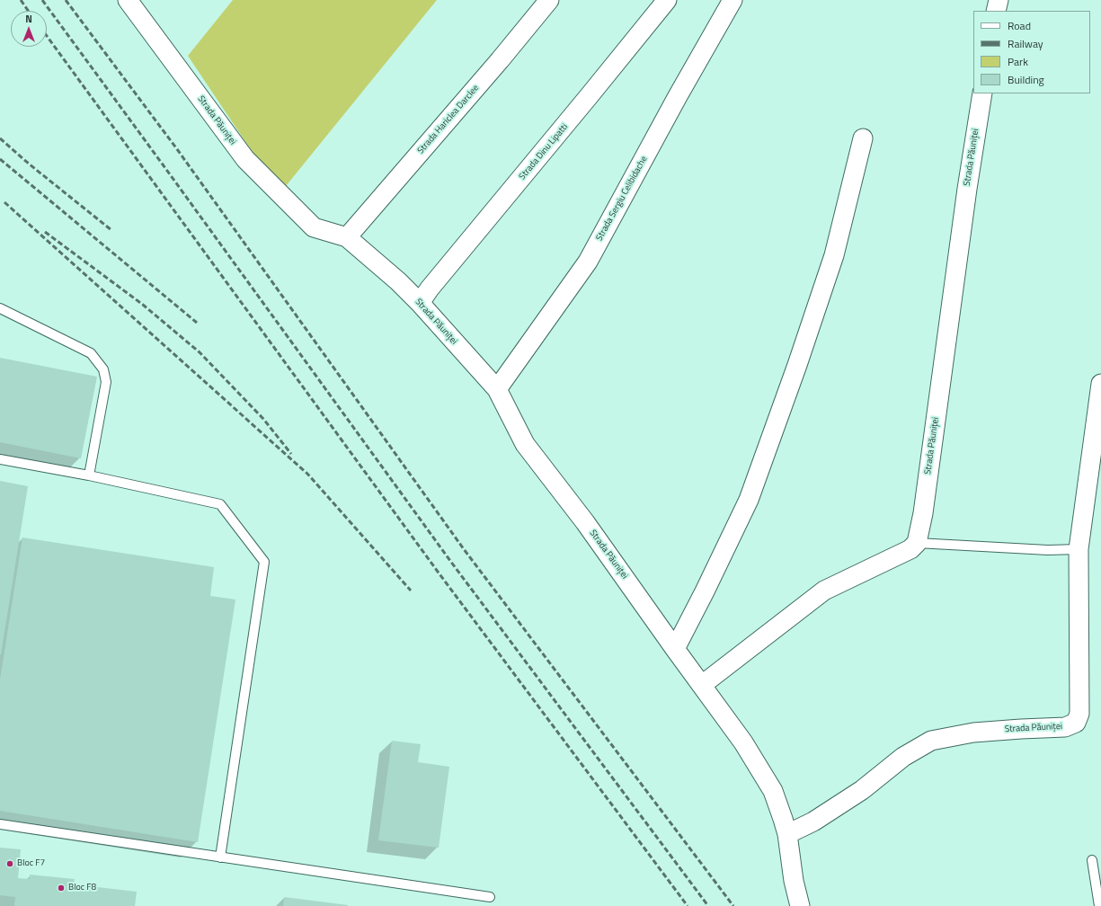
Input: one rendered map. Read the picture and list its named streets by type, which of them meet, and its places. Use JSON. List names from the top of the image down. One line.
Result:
{"streets":{"street":["Strada Hariclea Darclee","Strada Păuniței","Strada Dinu Lipatti","Strada Sergiu Celibidache"]},"crossings":[["Strada Hariclea Darclee","Strada Păuniței"],["Strada Păuniței","Strada Dinu Lipatti"],["Strada Păuniței","Strada Sergiu Celibidache"]],"places":["Bloc F7","Bloc F8"],"legend":["Road","Railway","Park","Building"],"north":"top"}
